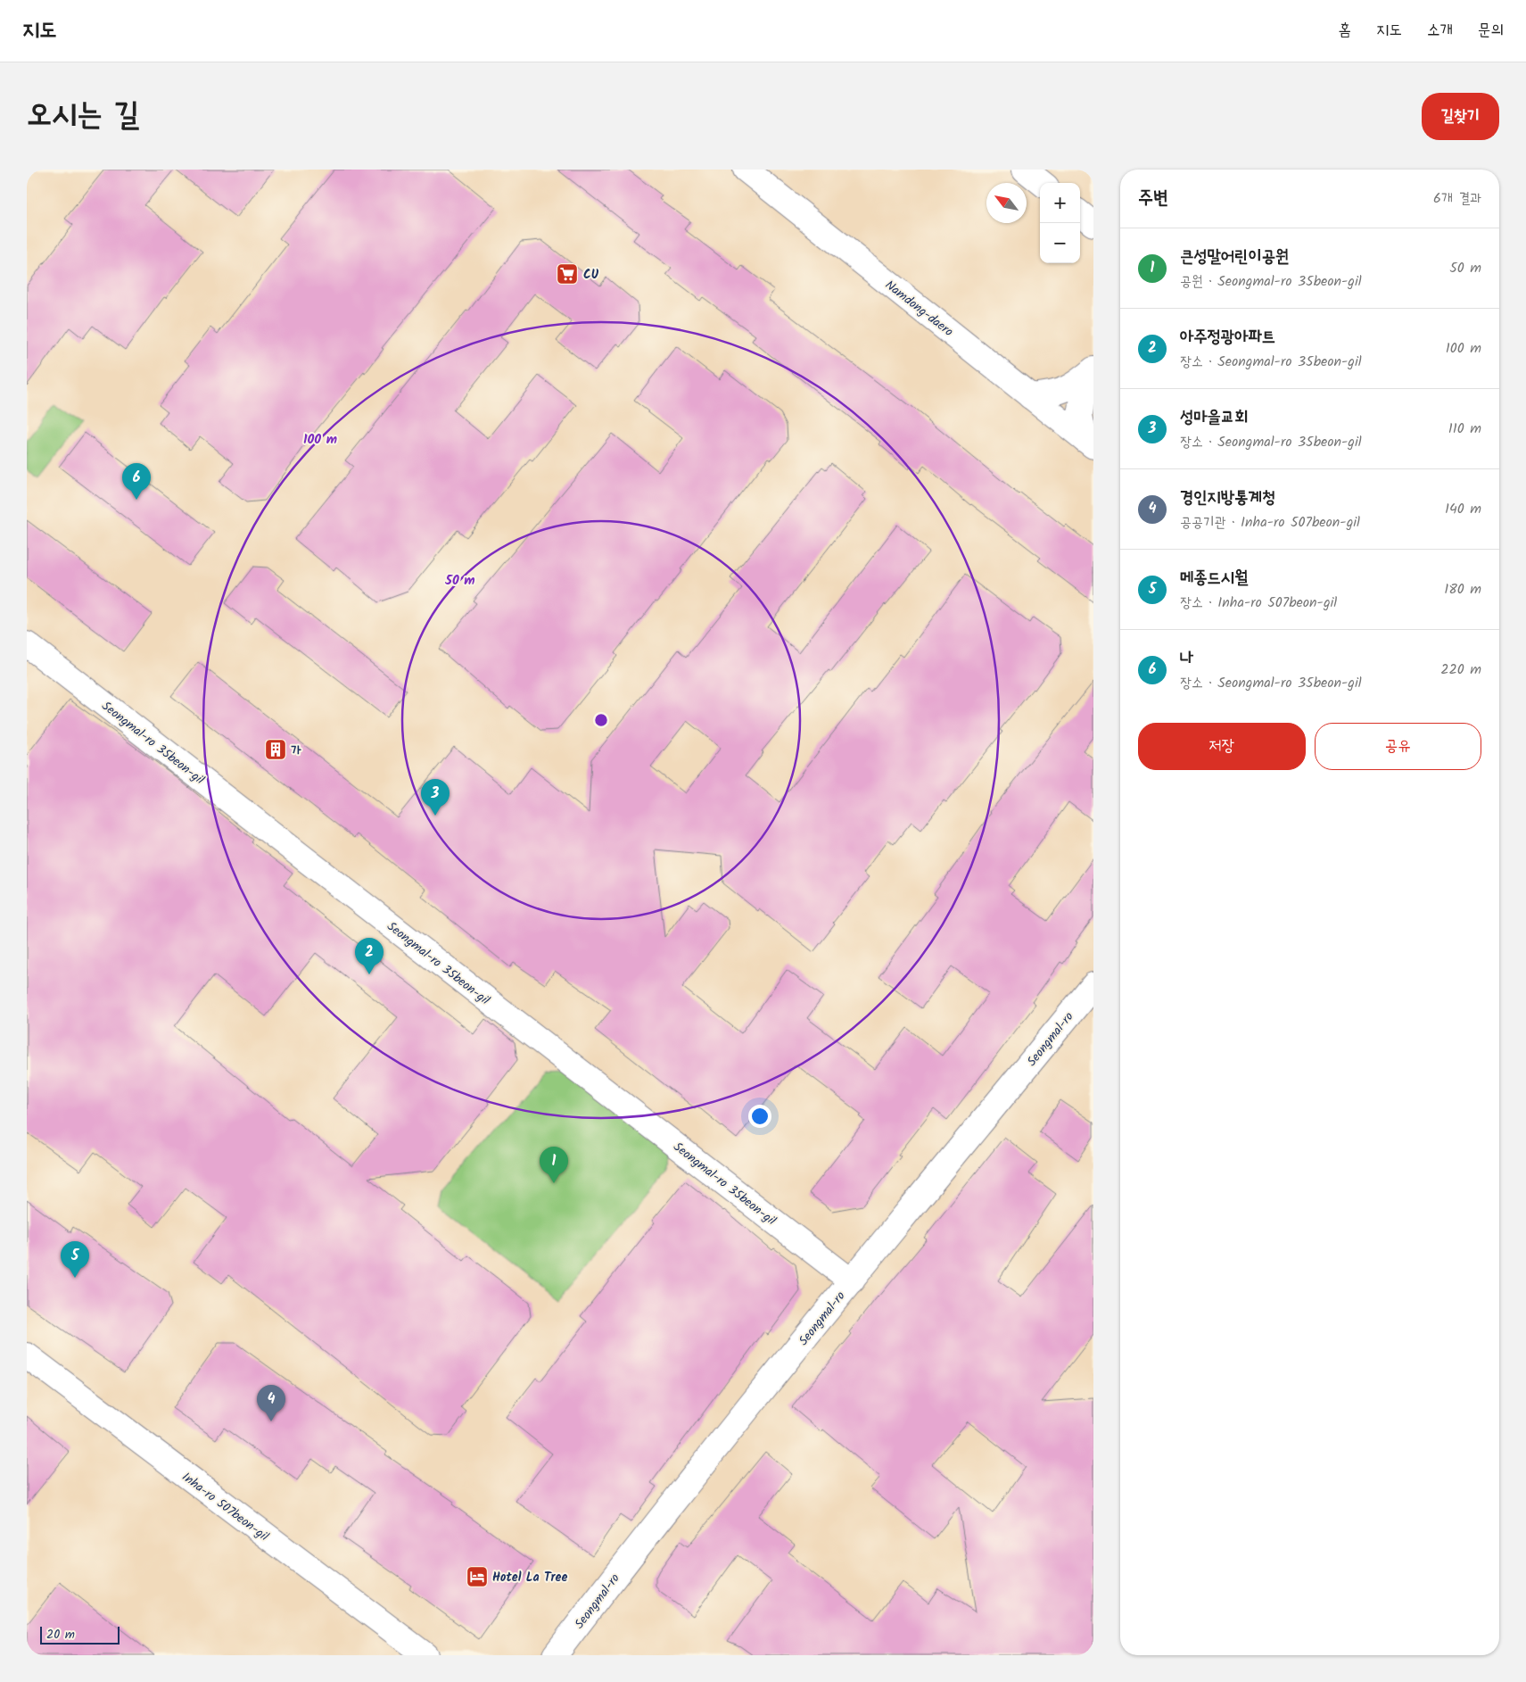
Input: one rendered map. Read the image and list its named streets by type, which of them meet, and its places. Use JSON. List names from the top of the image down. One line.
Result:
{"streets":{"street":["Namdong-daero","Seongmal-ro 35beon-gil","Seongmal-ro","Inha-ro 507beon-gil"]},"crossings":[["Seongmal-ro 35beon-gil","Seongmal-ro"]],"places":{"supermarket":["CU"],"building":["가"],"hotel":["Hotel La Tree"]},"scale_bar":"20 m","north":"top left","page":{"header":"지도","nav":["홈","지도","소개","문의"],"title":"오시는 길","buttons":["길찾기",["저장","공유"]],"heading":["주변","6개 결과"],"map_buttons":["+","−"],"list":[{"mark":"1","name":"큰성말어린이공원","note":"공원 · Seongmal-ro 35beon-gil","value":"50 m"},{"mark":"2","name":"아주정광아파트","note":"장소 · Seongmal-ro 35beon-gil","value":"100 m"},{"mark":"3","name":"성마을교회","note":"장소 · Seongmal-ro 35beon-gil","value":"110 m"},{"mark":"4","name":"경인지방통계청","note":"공공기관 · Inha-ro 507beon-gil","value":"140 m"},{"mark":"5","name":"메종드시월","note":"장소 · Inha-ro 507beon-gil","value":"180 m"},{"mark":"6","name":"나","note":"장소 · Seongmal-ro 35beon-gil","value":"220 m"}],"pins":["6","3","2","1","5","4"],"scale":"20 m"},"rings":["100 m","50 m"]}
